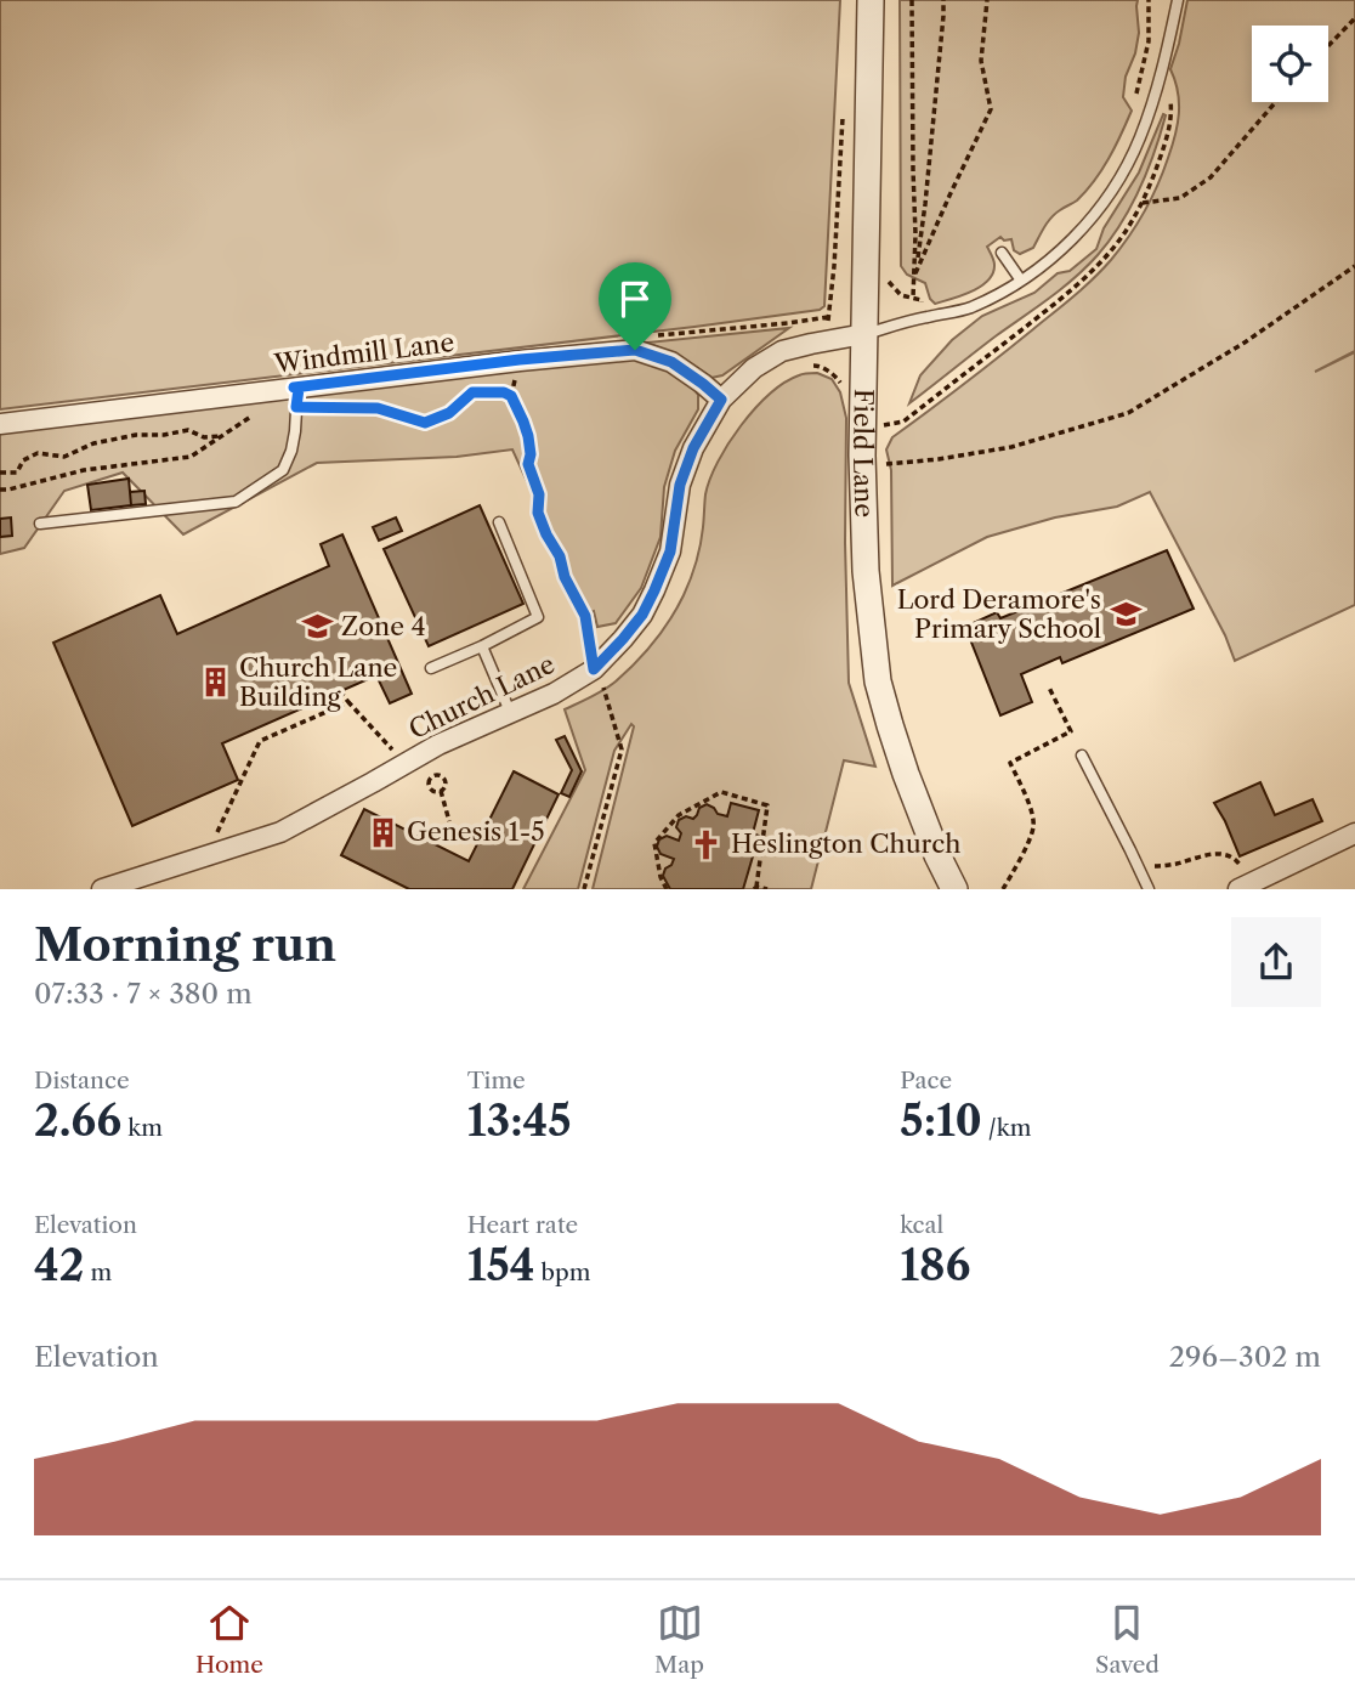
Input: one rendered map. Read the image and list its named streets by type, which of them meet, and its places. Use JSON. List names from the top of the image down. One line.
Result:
{"streets":{"street":["Windmill Lane","Field Lane","Church Lane"]},"crossings":[["Windmill Lane","Church Lane"],["Field Lane","Church Lane"]],"places":{"school or university":["Lord Deramore's Primary School","Zone 4"],"building":["Church Lane Building","Genesis 1-5"],"church":["Heslington Church"]},"page":{"heading":["Morning run","07:33 · 7 × 380 m"],"stats":[["Distance","2.66 km"],["Time","13:45"],["Pace","5:10 /km"],["Elevation","42 m"],["Heart rate","154 bpm"],["kcal","186"]],"chart":["Elevation","296–302 m"],"tabs":["Home","Map","Saved"]}}
